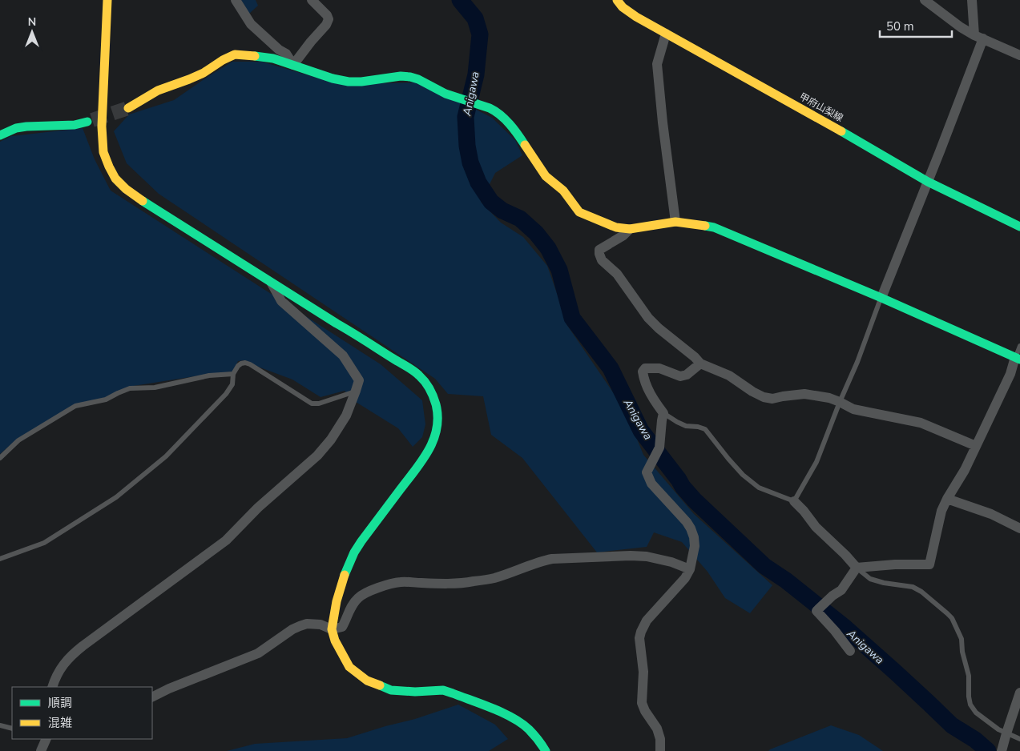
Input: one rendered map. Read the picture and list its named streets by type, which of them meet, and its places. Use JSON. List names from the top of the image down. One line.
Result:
{"streets":{"street":["甲府山梨線"]},"water":["Anigawa"],"legend":["順調","混雑"],"scale_bar":"50 m","north":"top"}
